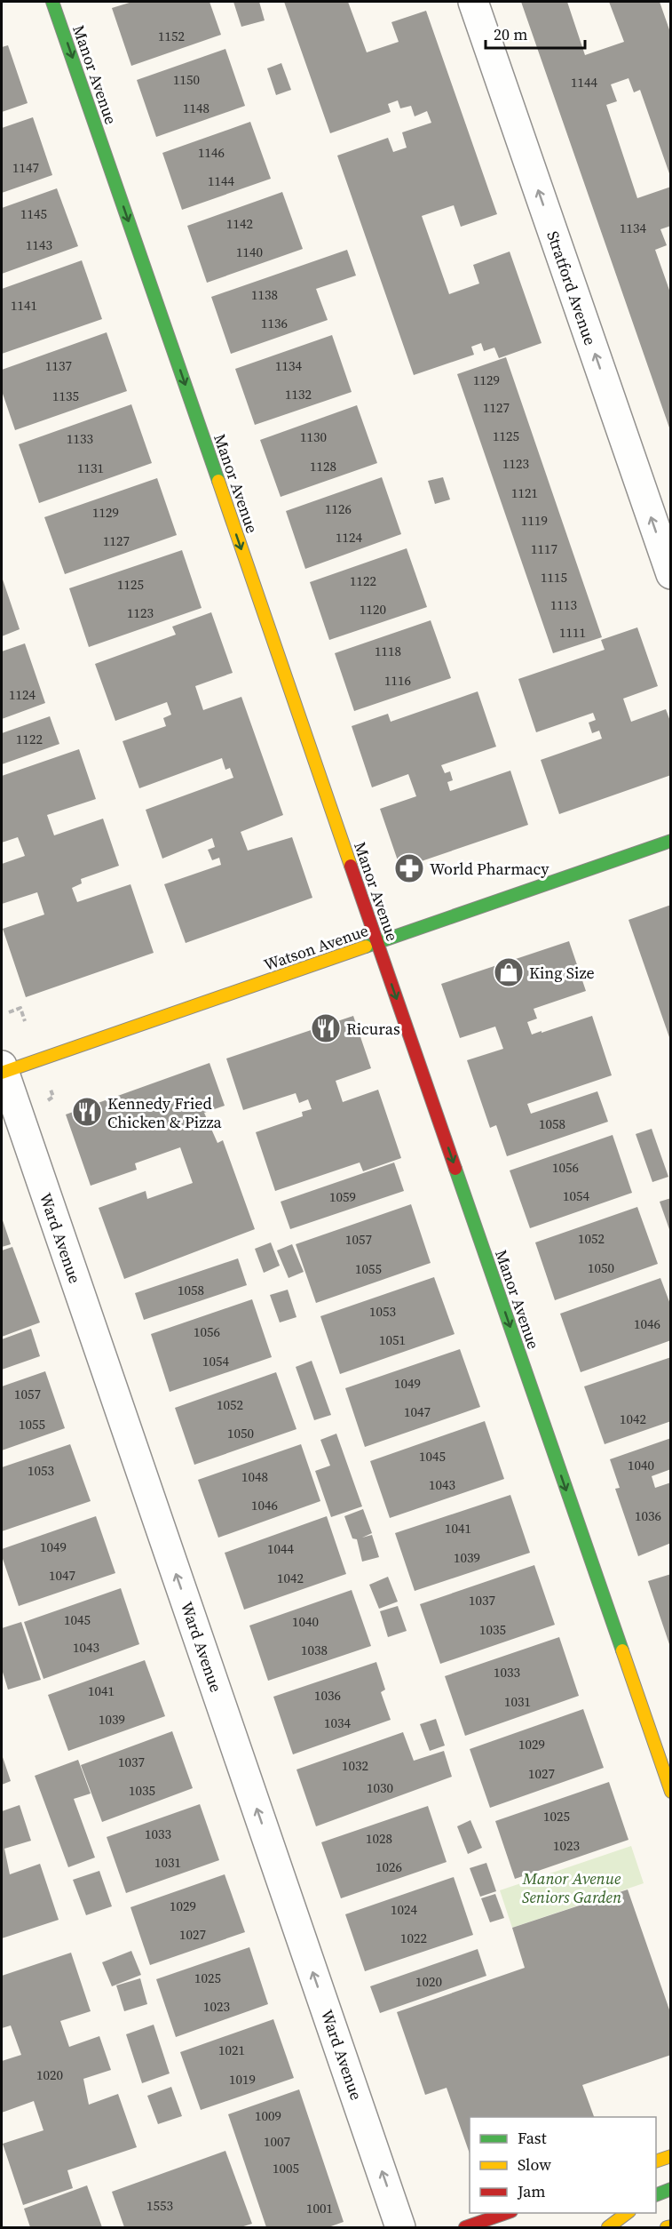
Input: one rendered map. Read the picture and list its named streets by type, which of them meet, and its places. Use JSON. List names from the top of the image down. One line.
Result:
{"streets":{"main road":["Manor Avenue","Watson Avenue"],"street":["Stratford Avenue","Ward Avenue"]},"crossings":[["Manor Avenue","Watson Avenue"],["Watson Avenue","Ward Avenue"]],"one_way":["Manor Avenue","Stratford Avenue","Ward Avenue"],"parks":["Manor Avenue Seniors Garden"],"places":{"pharmacy":["World Pharmacy"],"shop":["King Size"],"restaurant":["Ricuras","Kennedy Fried Chicken & Pizza"]},"house_numbers":["1152","1150","1144","1148","1146","1147","1144","1145","1142","1134","1143","1140","1138","1141","1136","1137","1134","1129","1132","1135","1127","1125","1130","1133","1123","1128","1131","1121","1126","1129","1119","1124","1127","1117","1115","1122","1125","1113","1120","1123","1111","1118","1116","1124","1122","1058","1056","1054","1059","1052","1057","1050","1055","1058","1053","1046","1056","1051","1054","1049","1057","1052","1047","1042","1055","1050","1045","1040","1053","1048","1043","1046","1036","1041","1049","1044","1039","1047","1042","1037","1045","1040","1035","1043","1038","1033","1041","1036","1031","1039","1034","1029","1037","1032","1027","1030","1035","1025","1033","1028","1023","1031","1026","1029","1024","1027","1022","1025","1020","1023","1021","1020","1019","1009","1007","1005","1553","1001"],"legend":["Fast","Slow","Jam"],"scale_bar":"20 m"}
